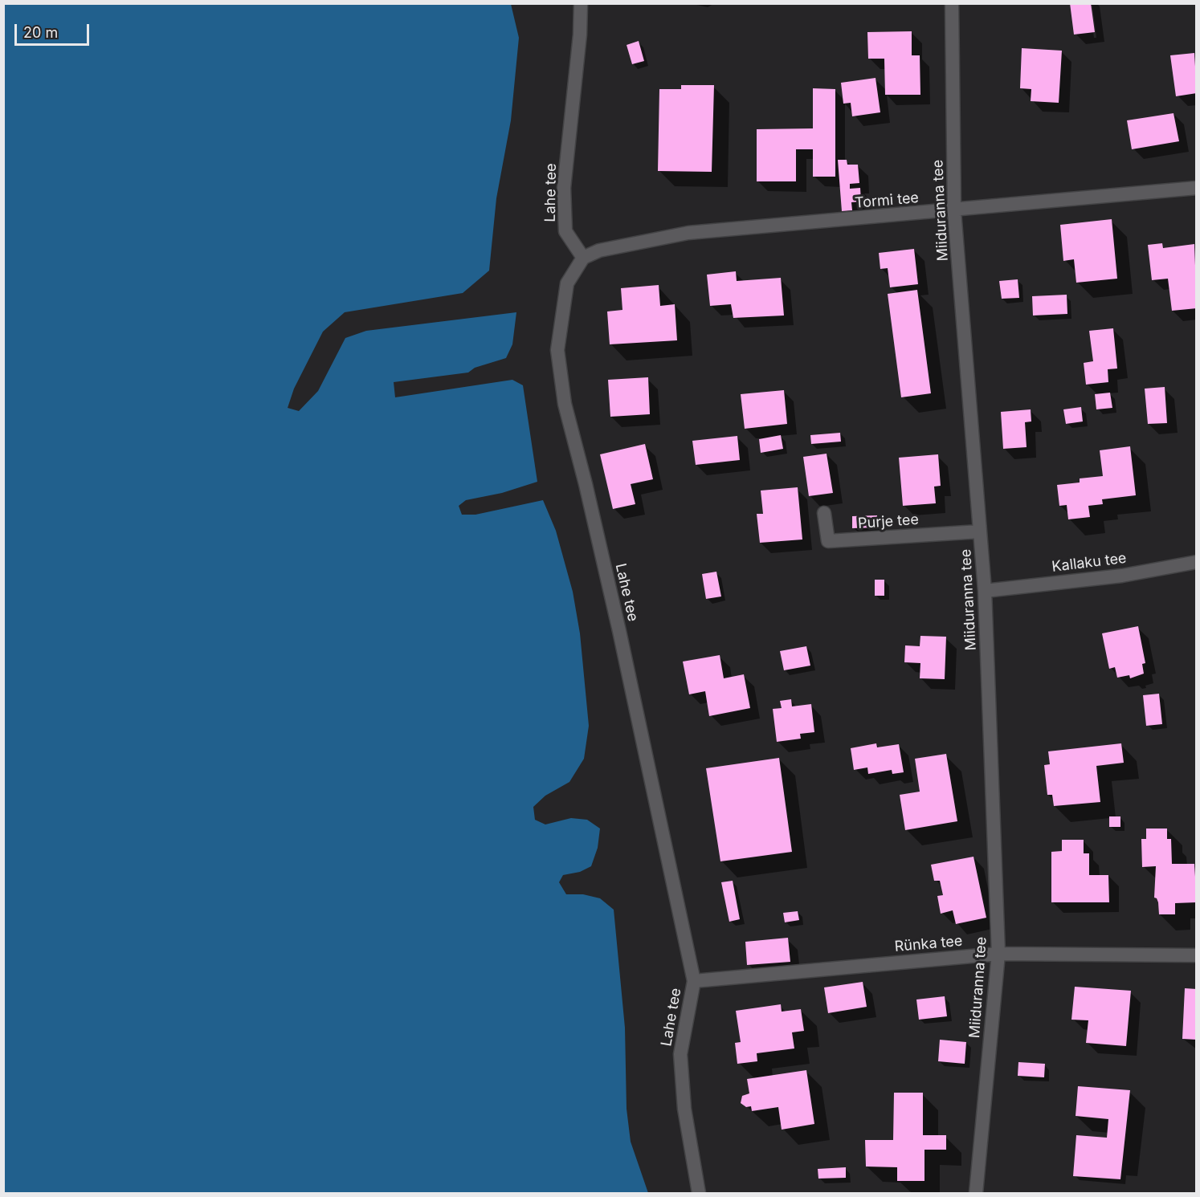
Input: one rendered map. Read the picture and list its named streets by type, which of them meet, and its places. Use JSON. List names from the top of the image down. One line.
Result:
{"streets":{"street":["Lahe tee","Tormi tee","Miiduranna tee","Purje tee","Kallaku tee","Rünka tee"]},"crossings":[["Lahe tee","Tormi tee"],["Lahe tee","Rünka tee"],["Tormi tee","Miiduranna tee"],["Miiduranna tee","Purje tee"],["Miiduranna tee","Kallaku tee"],["Miiduranna tee","Rünka tee"]],"scale_bar":"20 m"}
